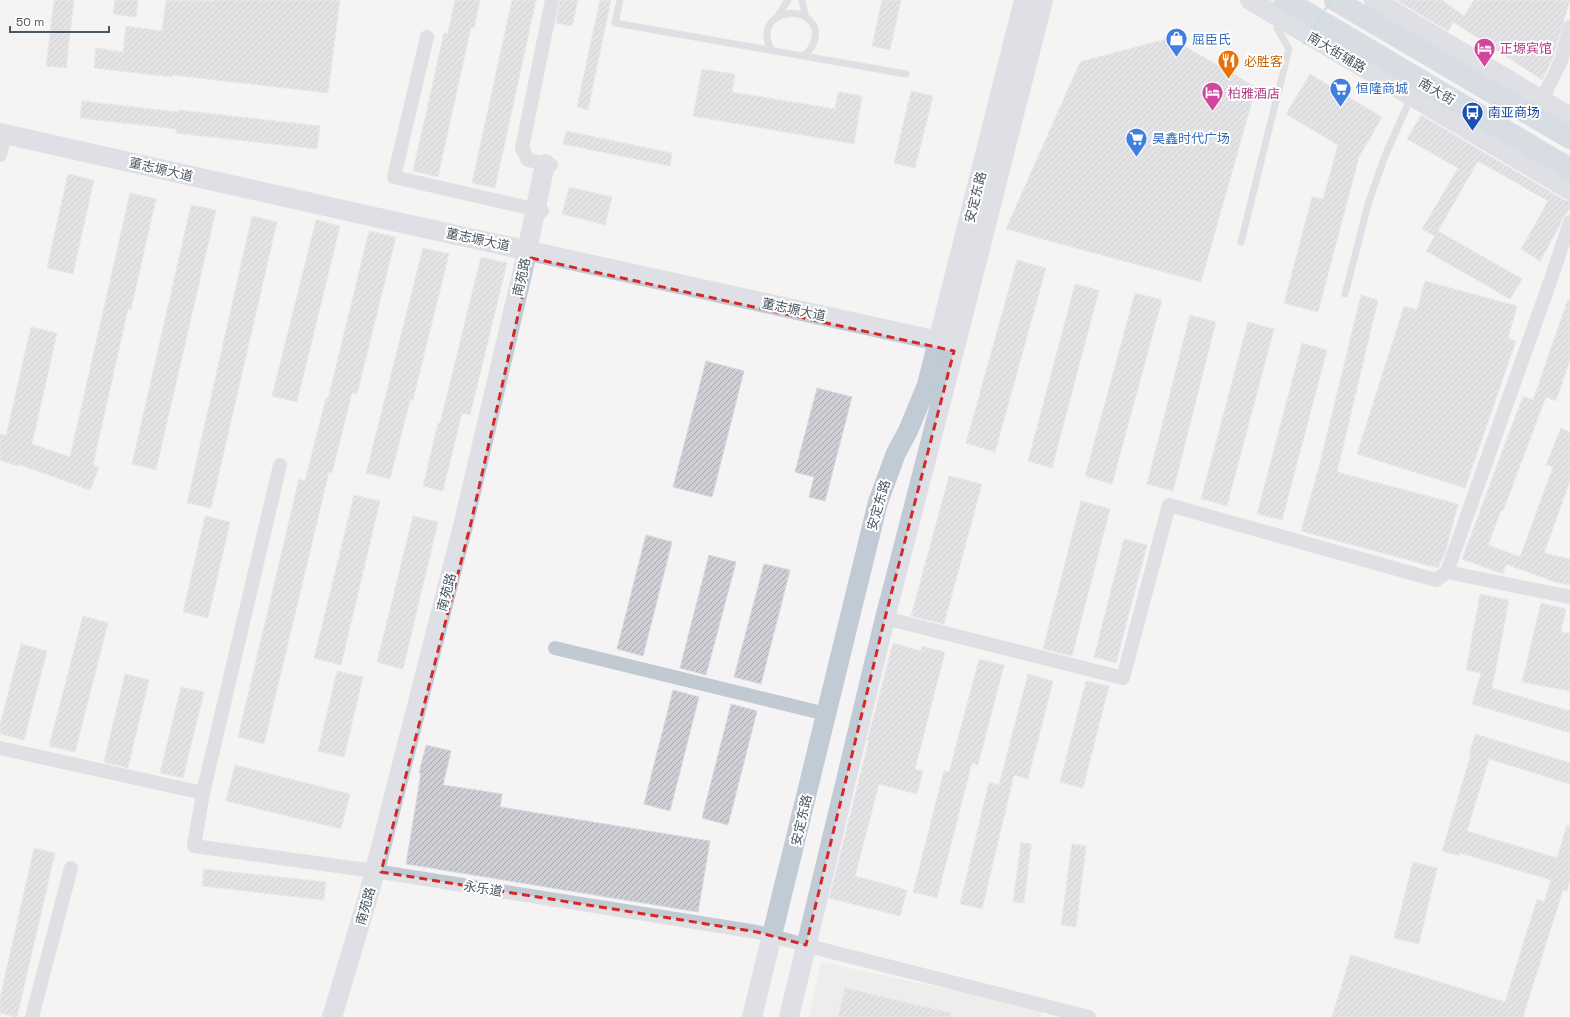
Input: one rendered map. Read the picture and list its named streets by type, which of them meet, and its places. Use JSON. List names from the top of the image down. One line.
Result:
{"streets":{"main road":["南大街"],"street":["南大街辅路","董志塬大道","安定东路","南苑路","永乐道"]},"crossings":[["南大街辅路","南大街"],["董志塬大道","安定东路"],["董志塬大道","南苑路"],["安定东路","永乐道"],["南苑路","永乐道"]],"places":{"shop":["屈臣氏"],"hotel":["正塬宾馆","柏雅酒店"],"restaurant":["必胜客"],"supermarket":["恒隆商城","昊鑫时代广场"],"bus stop":["南亚商场"]},"scale_bar":"50 m"}
